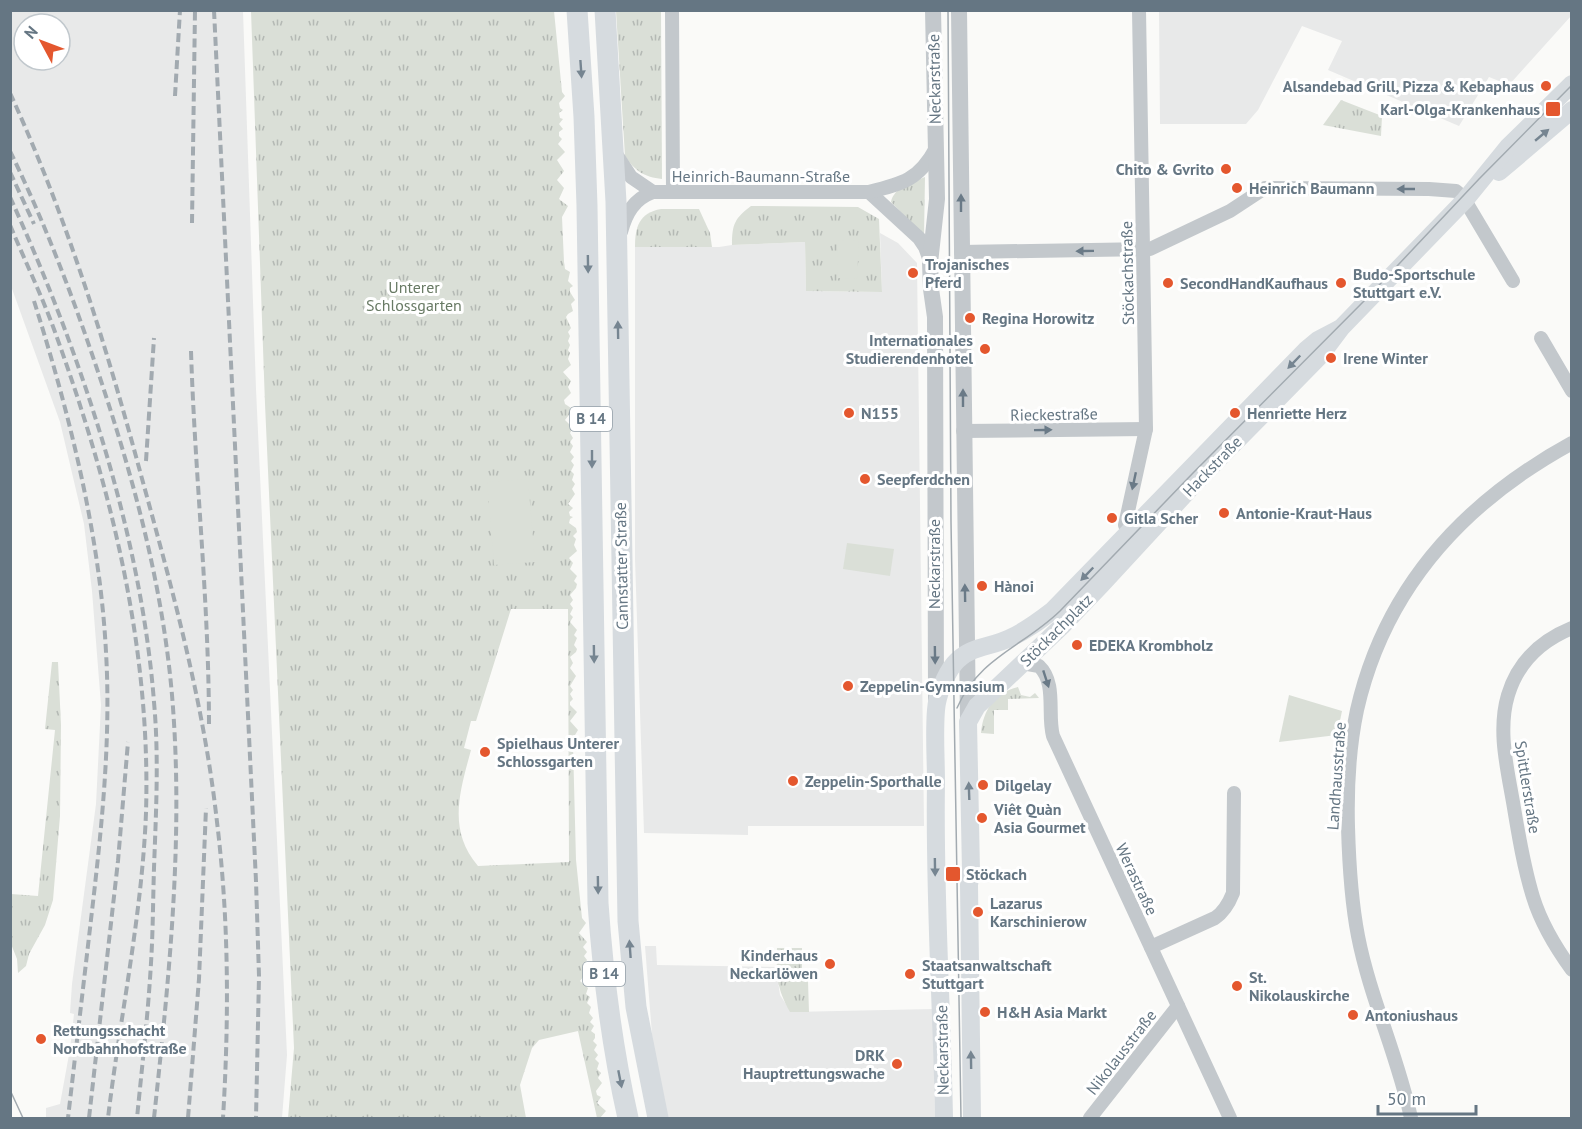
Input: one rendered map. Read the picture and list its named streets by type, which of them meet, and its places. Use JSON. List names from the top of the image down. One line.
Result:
{"streets":{"main road":["Neckarstraße","B 14","Hackstraße","Cannstatter Straße","Stöckachplatz"],"street":["Heinrich-Baumann-Straße","Stöckachstraße","Rieckestraße","Landhausstraße","Spittlerstraße","Werastraße","Nikolausstraße"]},"crossings":[["Neckarstraße","Heinrich-Baumann-Straße"],["Neckarstraße","Rieckestraße"],["Neckarstraße","Hackstraße"],["Neckarstraße","Stöckachplatz"],["Heinrich-Baumann-Straße","Cannstatter Straße"],["Stöckachstraße","Rieckestraße"],["Stöckachstraße","Hackstraße"],["Stöckachstraße","Stöckachplatz"],["Hackstraße","Stöckachplatz"],["Stöckachplatz","Werastraße"],["Werastraße","Nikolausstraße"]],"one_way":["Rieckestraße","Werastraße"],"parks":["Unterer Schlossgarten"],"places":{"other":["Alsandebad Grill, Pizza & Kebaphaus","Chito & Gvrito","Heinrich Baumann","Trojanisches Pferd","SecondHandKaufhaus","Budo-Sportschule Stuttgart e.V.","Regina Horowitz","Internationales Studierendenhotel","Irene Winter","N155","Henriette Herz","Seepferdchen","Antonie-Kraut-Haus","Gitla Scher","Hànoi","EDEKA Krombholz","Zeppelin-Gymnasium","Spielhaus Unterer Schlossgarten","Zeppelin-Sporthalle","Dilgelay","Viêt Quàn Asia Gourmet","Lazarus Karschinierow","Kinderhaus Neckarlöwen","Staatsanwaltschaft Stuttgart","St. Nikolauskirche","H&H Asia Markt","Antoniushaus","Rettungsschacht Nordbahnhofstraße","DRK Hauptrettungswache"],"transit":["Karl-Olga-Krankenhaus","Stöckach"]},"scale_bar":"50 m","north":"top left"}
